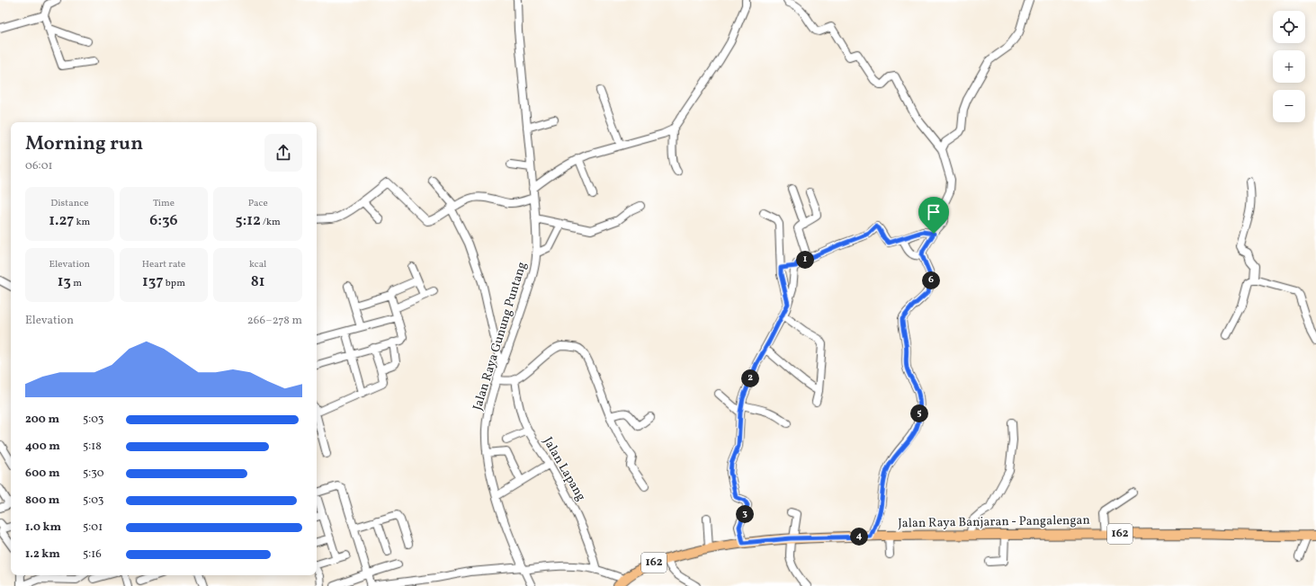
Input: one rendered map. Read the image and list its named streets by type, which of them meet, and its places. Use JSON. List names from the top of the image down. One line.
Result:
{"streets":{"main road":["Jalan Raya Banjaran - Pangalengan","162"],"street":["Jalan Raya Gunung Puntang","Jalan Lapang"]},"page":{"map_buttons":["+","−"],"heading":["Morning run","06:01"],"stats":[["Distance","1.27 km"],["Time","6:36"],["Pace","5:12 /km"],["Elevation","13 m"],["Heart rate","137 bpm"],["kcal","81"]],"pins":["1","6","2","5","3","4"],"chart":["Elevation","266–278 m"],"list":[{"name":"200 m","note":"5:03"},{"name":"400 m","note":"5:18"},{"name":"600 m","note":"5:30"},{"name":"800 m","note":"5:03"},{"name":"1.0 km","note":"5:01"},{"name":"1.2 km","note":"5:16"}]}}
